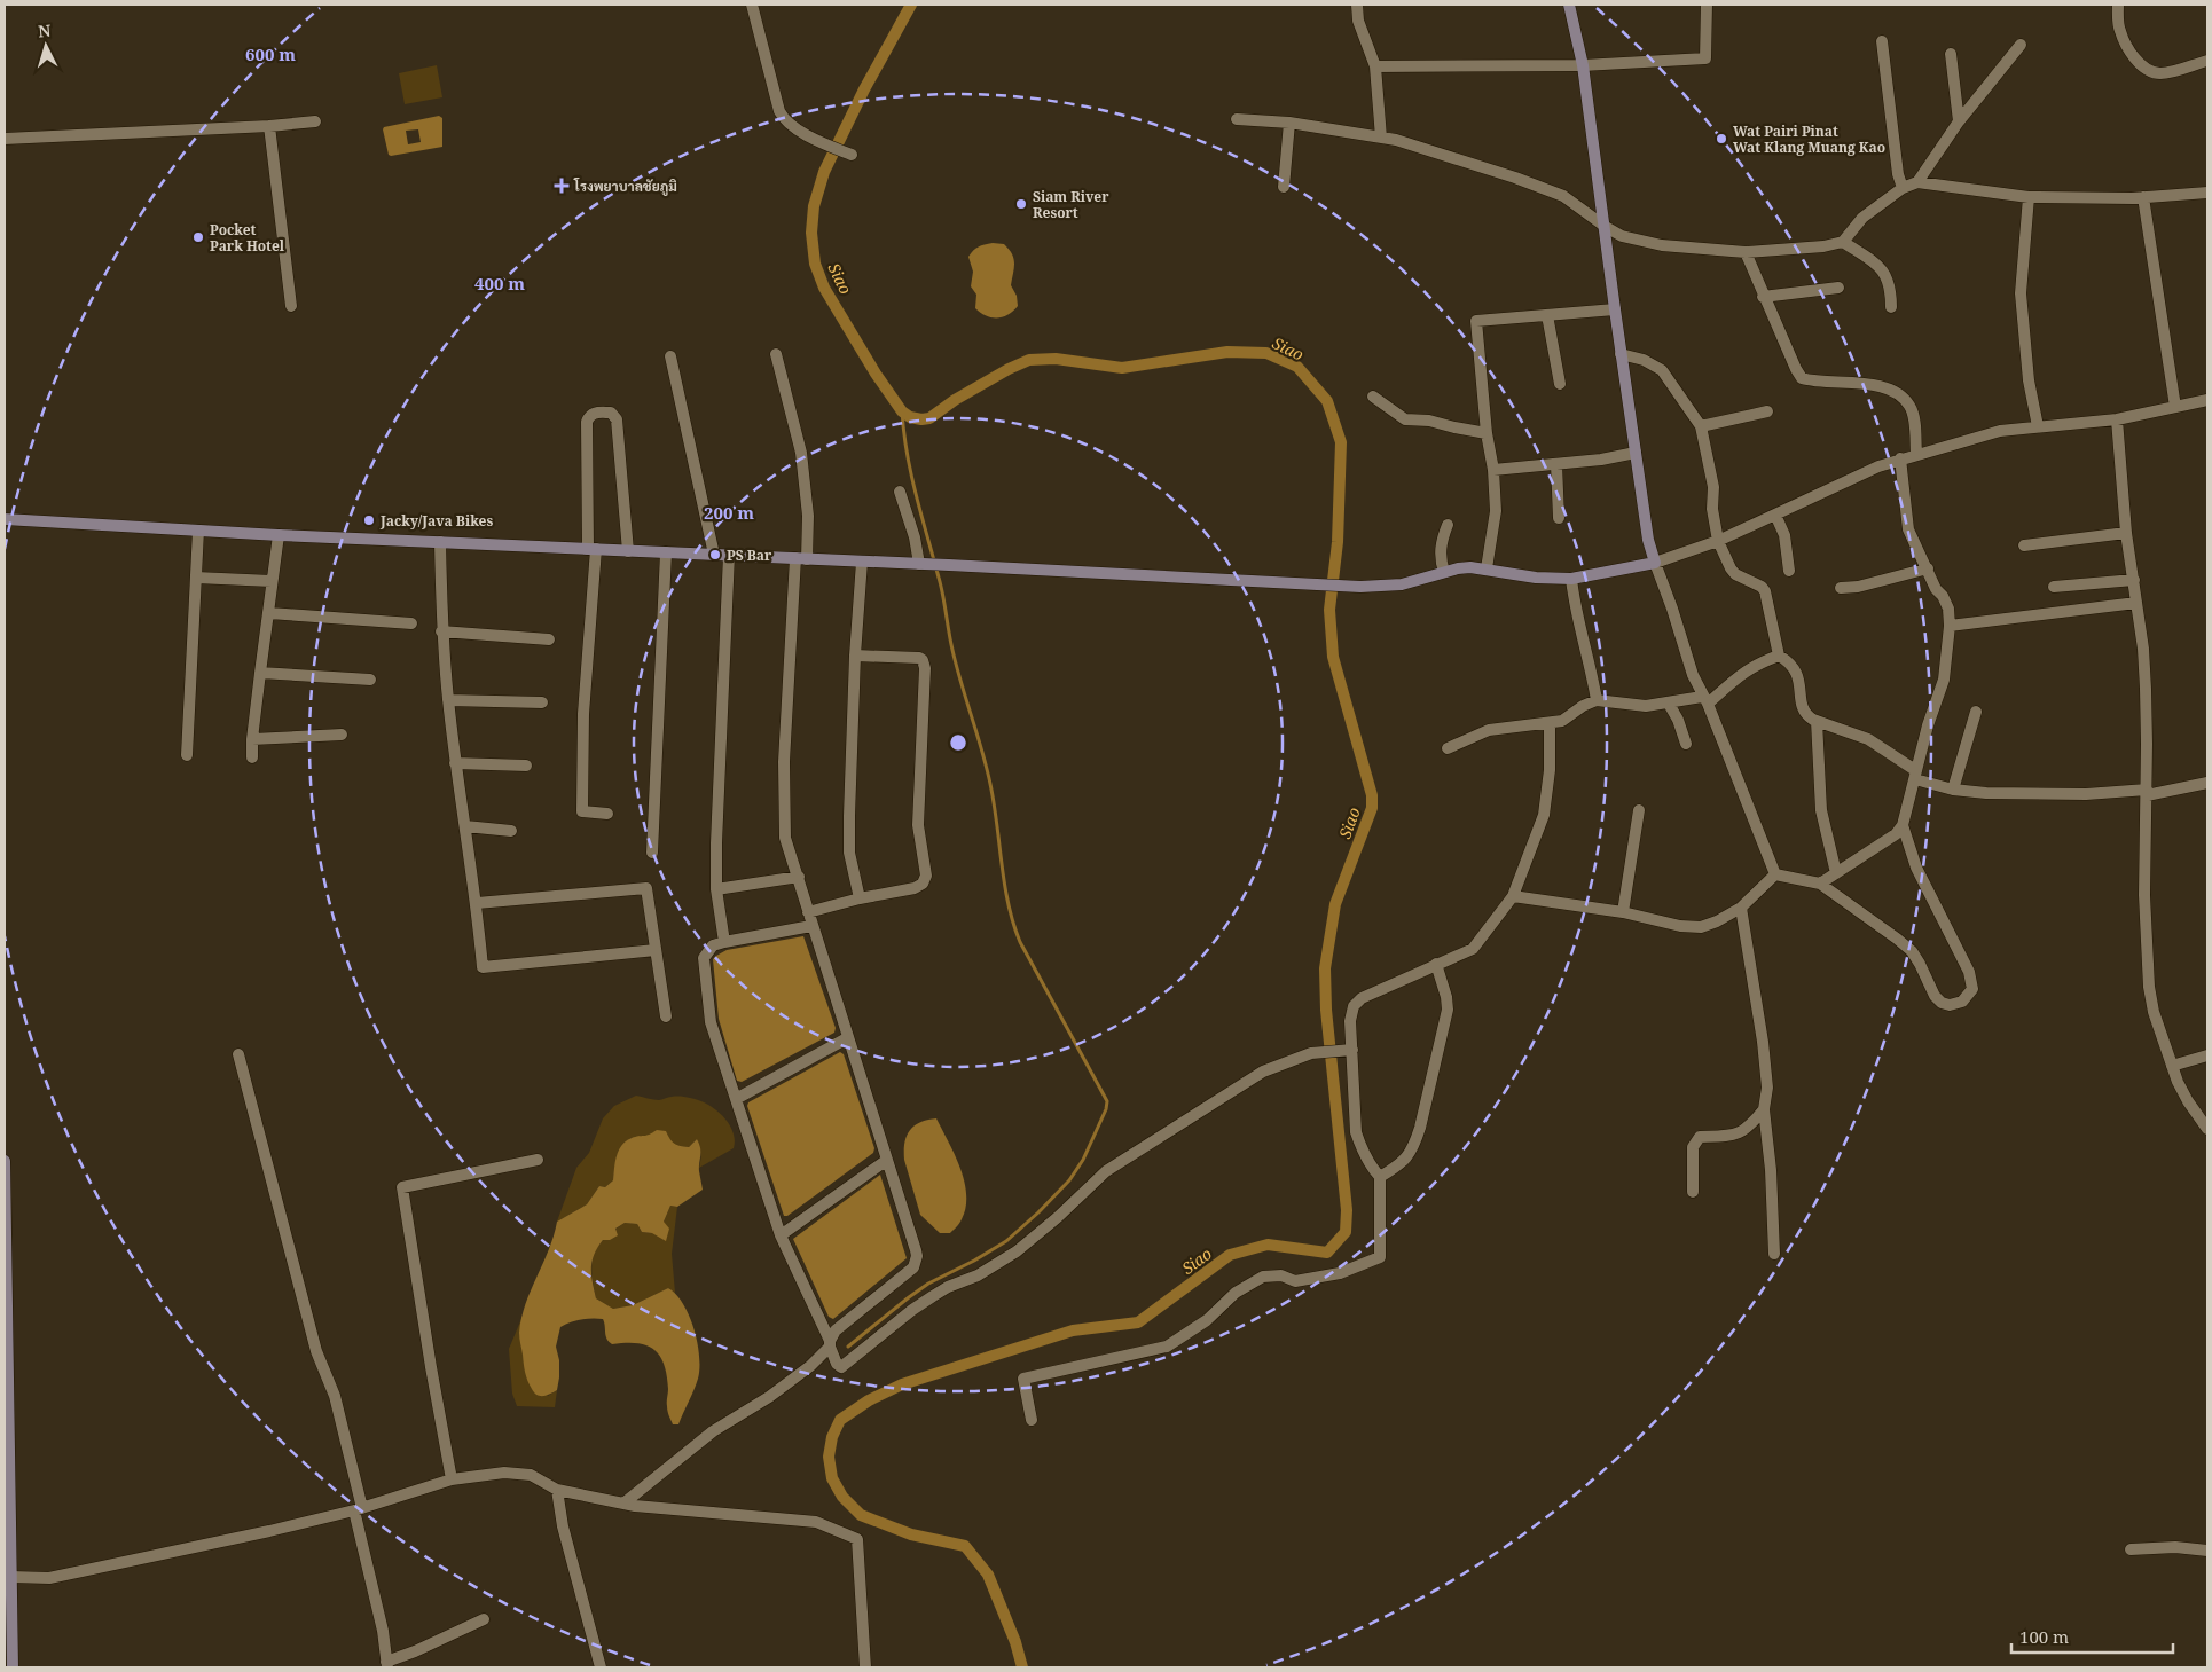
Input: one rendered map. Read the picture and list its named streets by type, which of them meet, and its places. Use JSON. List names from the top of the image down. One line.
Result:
{"water":["Siao"],"places":{"other":["Wat Pairi Pinat Wat Klang Muang Kao","Siam River Resort","Pocket Park Hotel","Jacky/Java Bikes","PS Bar"],"health":["โรงพยาบาลชัยภูมิ"]},"scale_bar":"100 m","north":"top","rings":["600 m","400 m","200 m"]}
